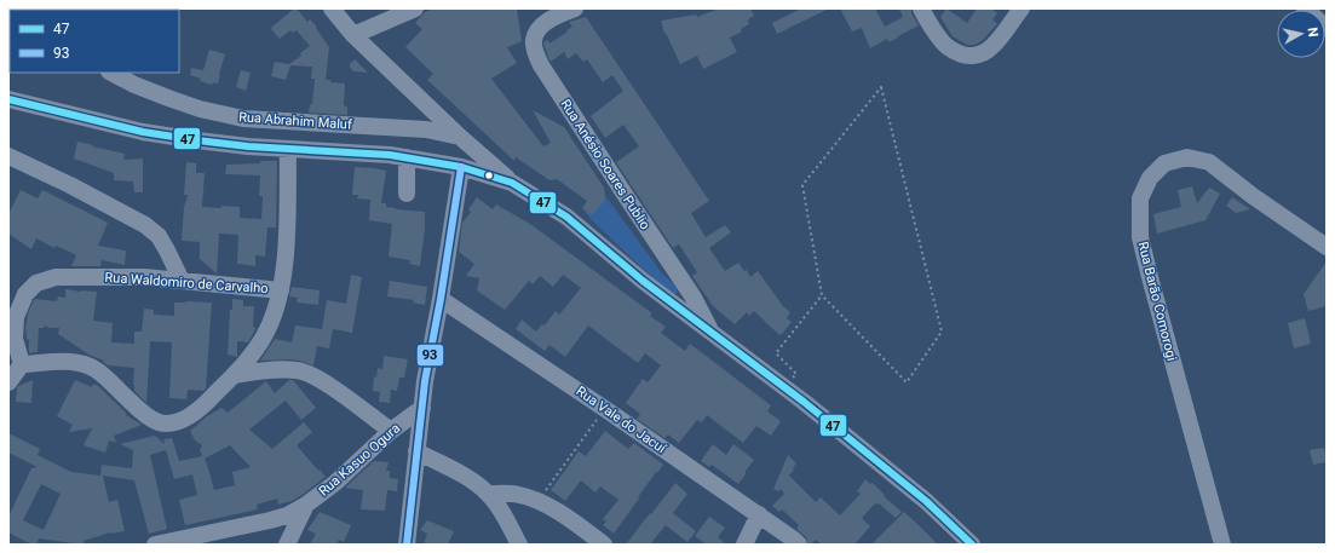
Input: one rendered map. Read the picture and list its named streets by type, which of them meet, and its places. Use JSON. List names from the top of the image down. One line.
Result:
{"streets":{"street":["Rua Abrahim Maluf","Rua Anésio Soares Publio","Rua Waldomiro de Carvalho","Rua Barão Comorogi","Rua Vale do Jacuí","Rua Kasuo Ogura"]},"lines":["transit line 47","transit line 93"],"legend":["47","93"],"north":"right"}
